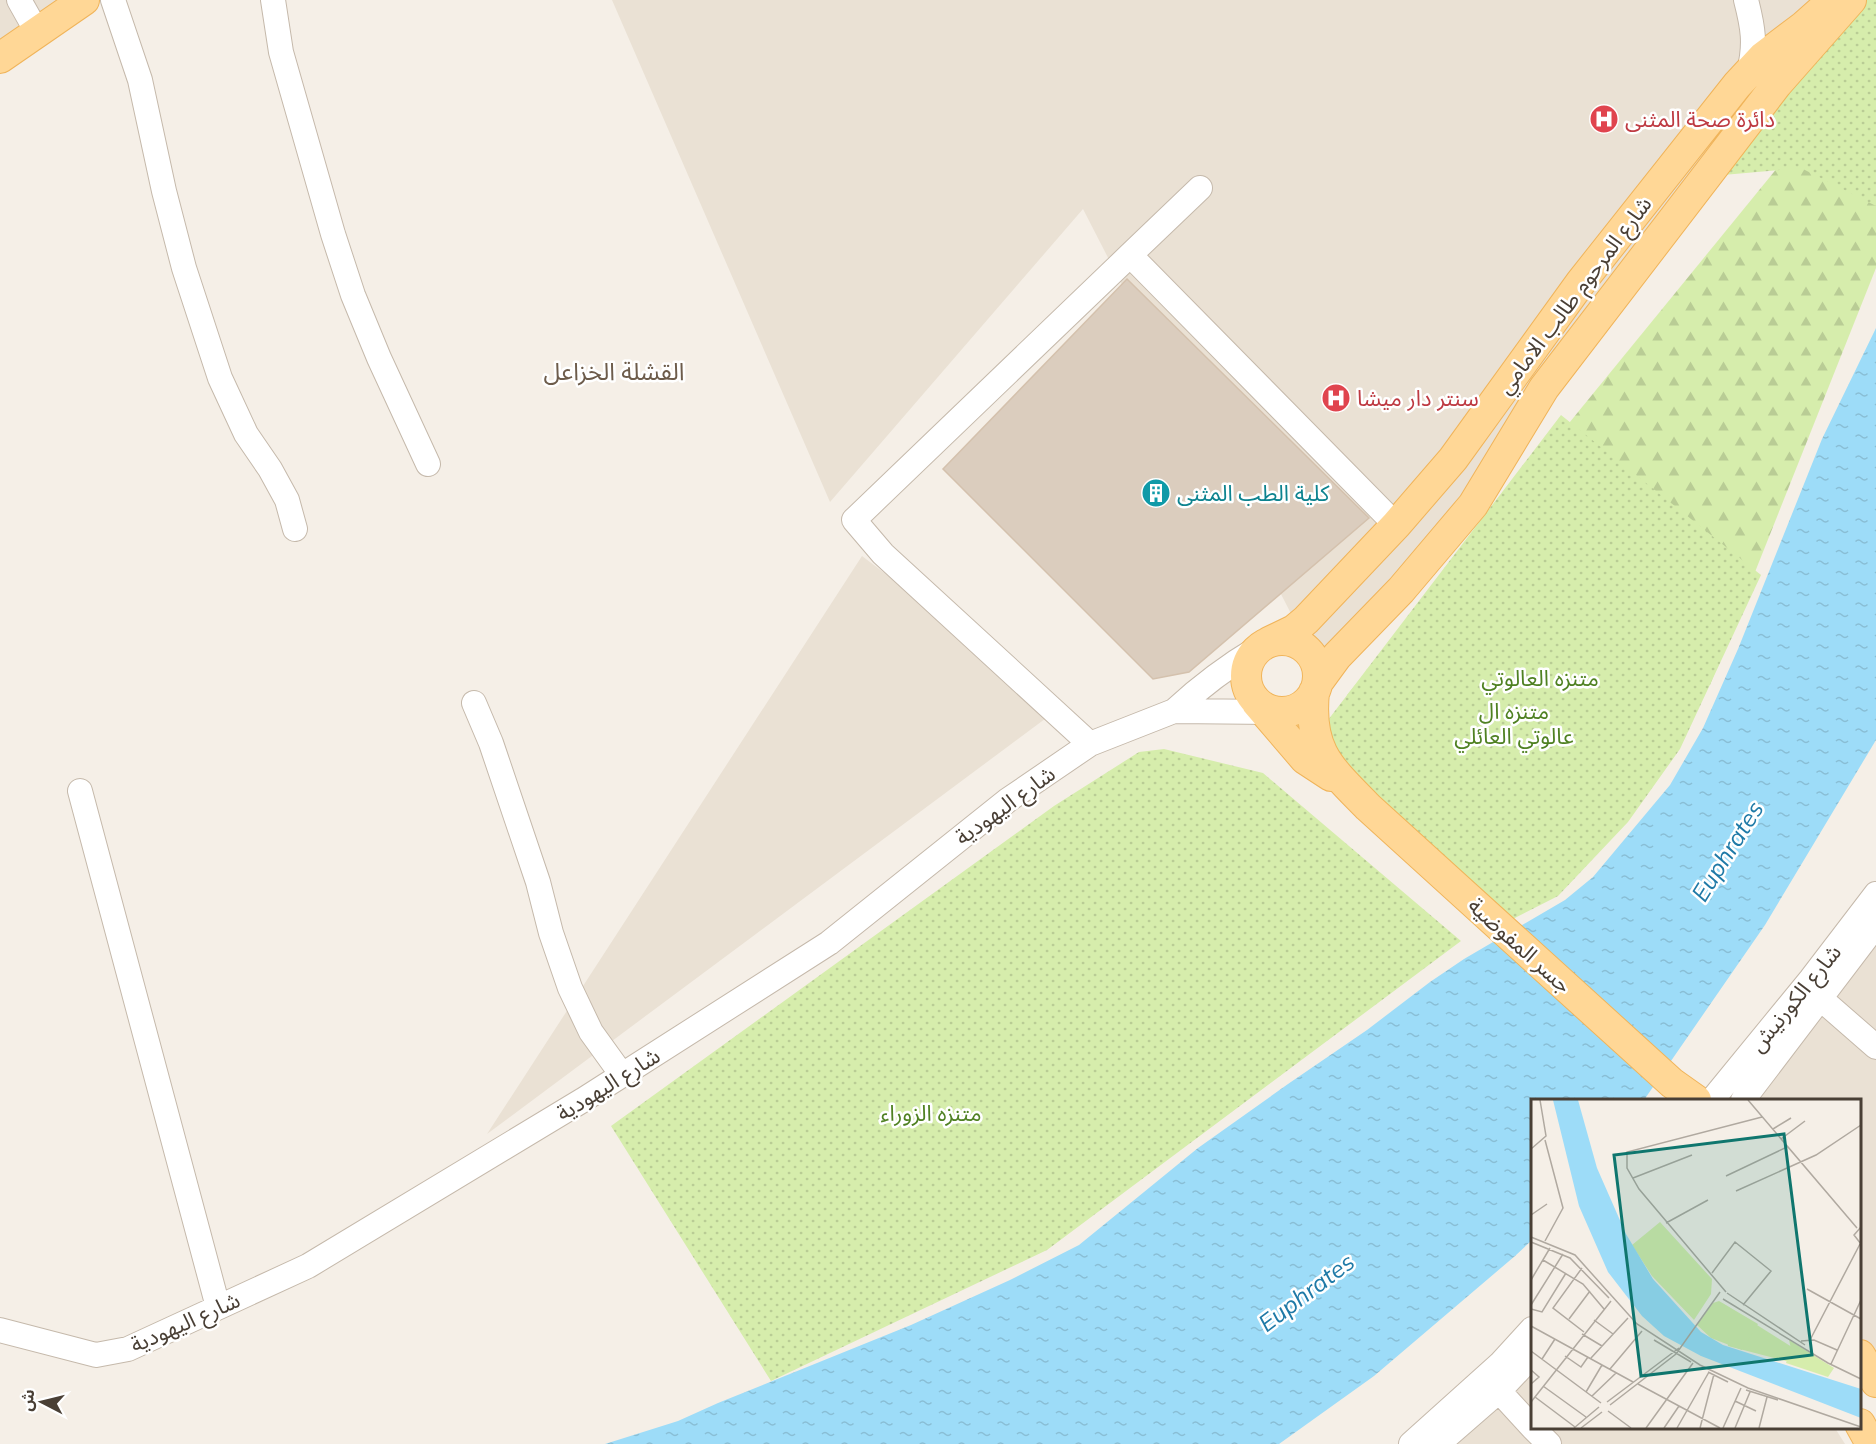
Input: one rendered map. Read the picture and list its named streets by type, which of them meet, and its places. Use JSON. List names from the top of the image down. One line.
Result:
{"streets":{"main road":["شارع المرحوم طالب الامامي","جسر المفوضية"],"street":["شارع اليهودية","شارع الكورنيش"]},"districts":["القشلة الخزاعل"],"water":["Euphrates"],"parks":["متنزه العالوتي","متنزه ال عالوتي العائلي","متنزه الزوراء"],"places":{"hospital":["دائرة صحة المثنى","سنتر دار ميشا"],"building":["كلية الطب المثنى"]},"north":"left"}
